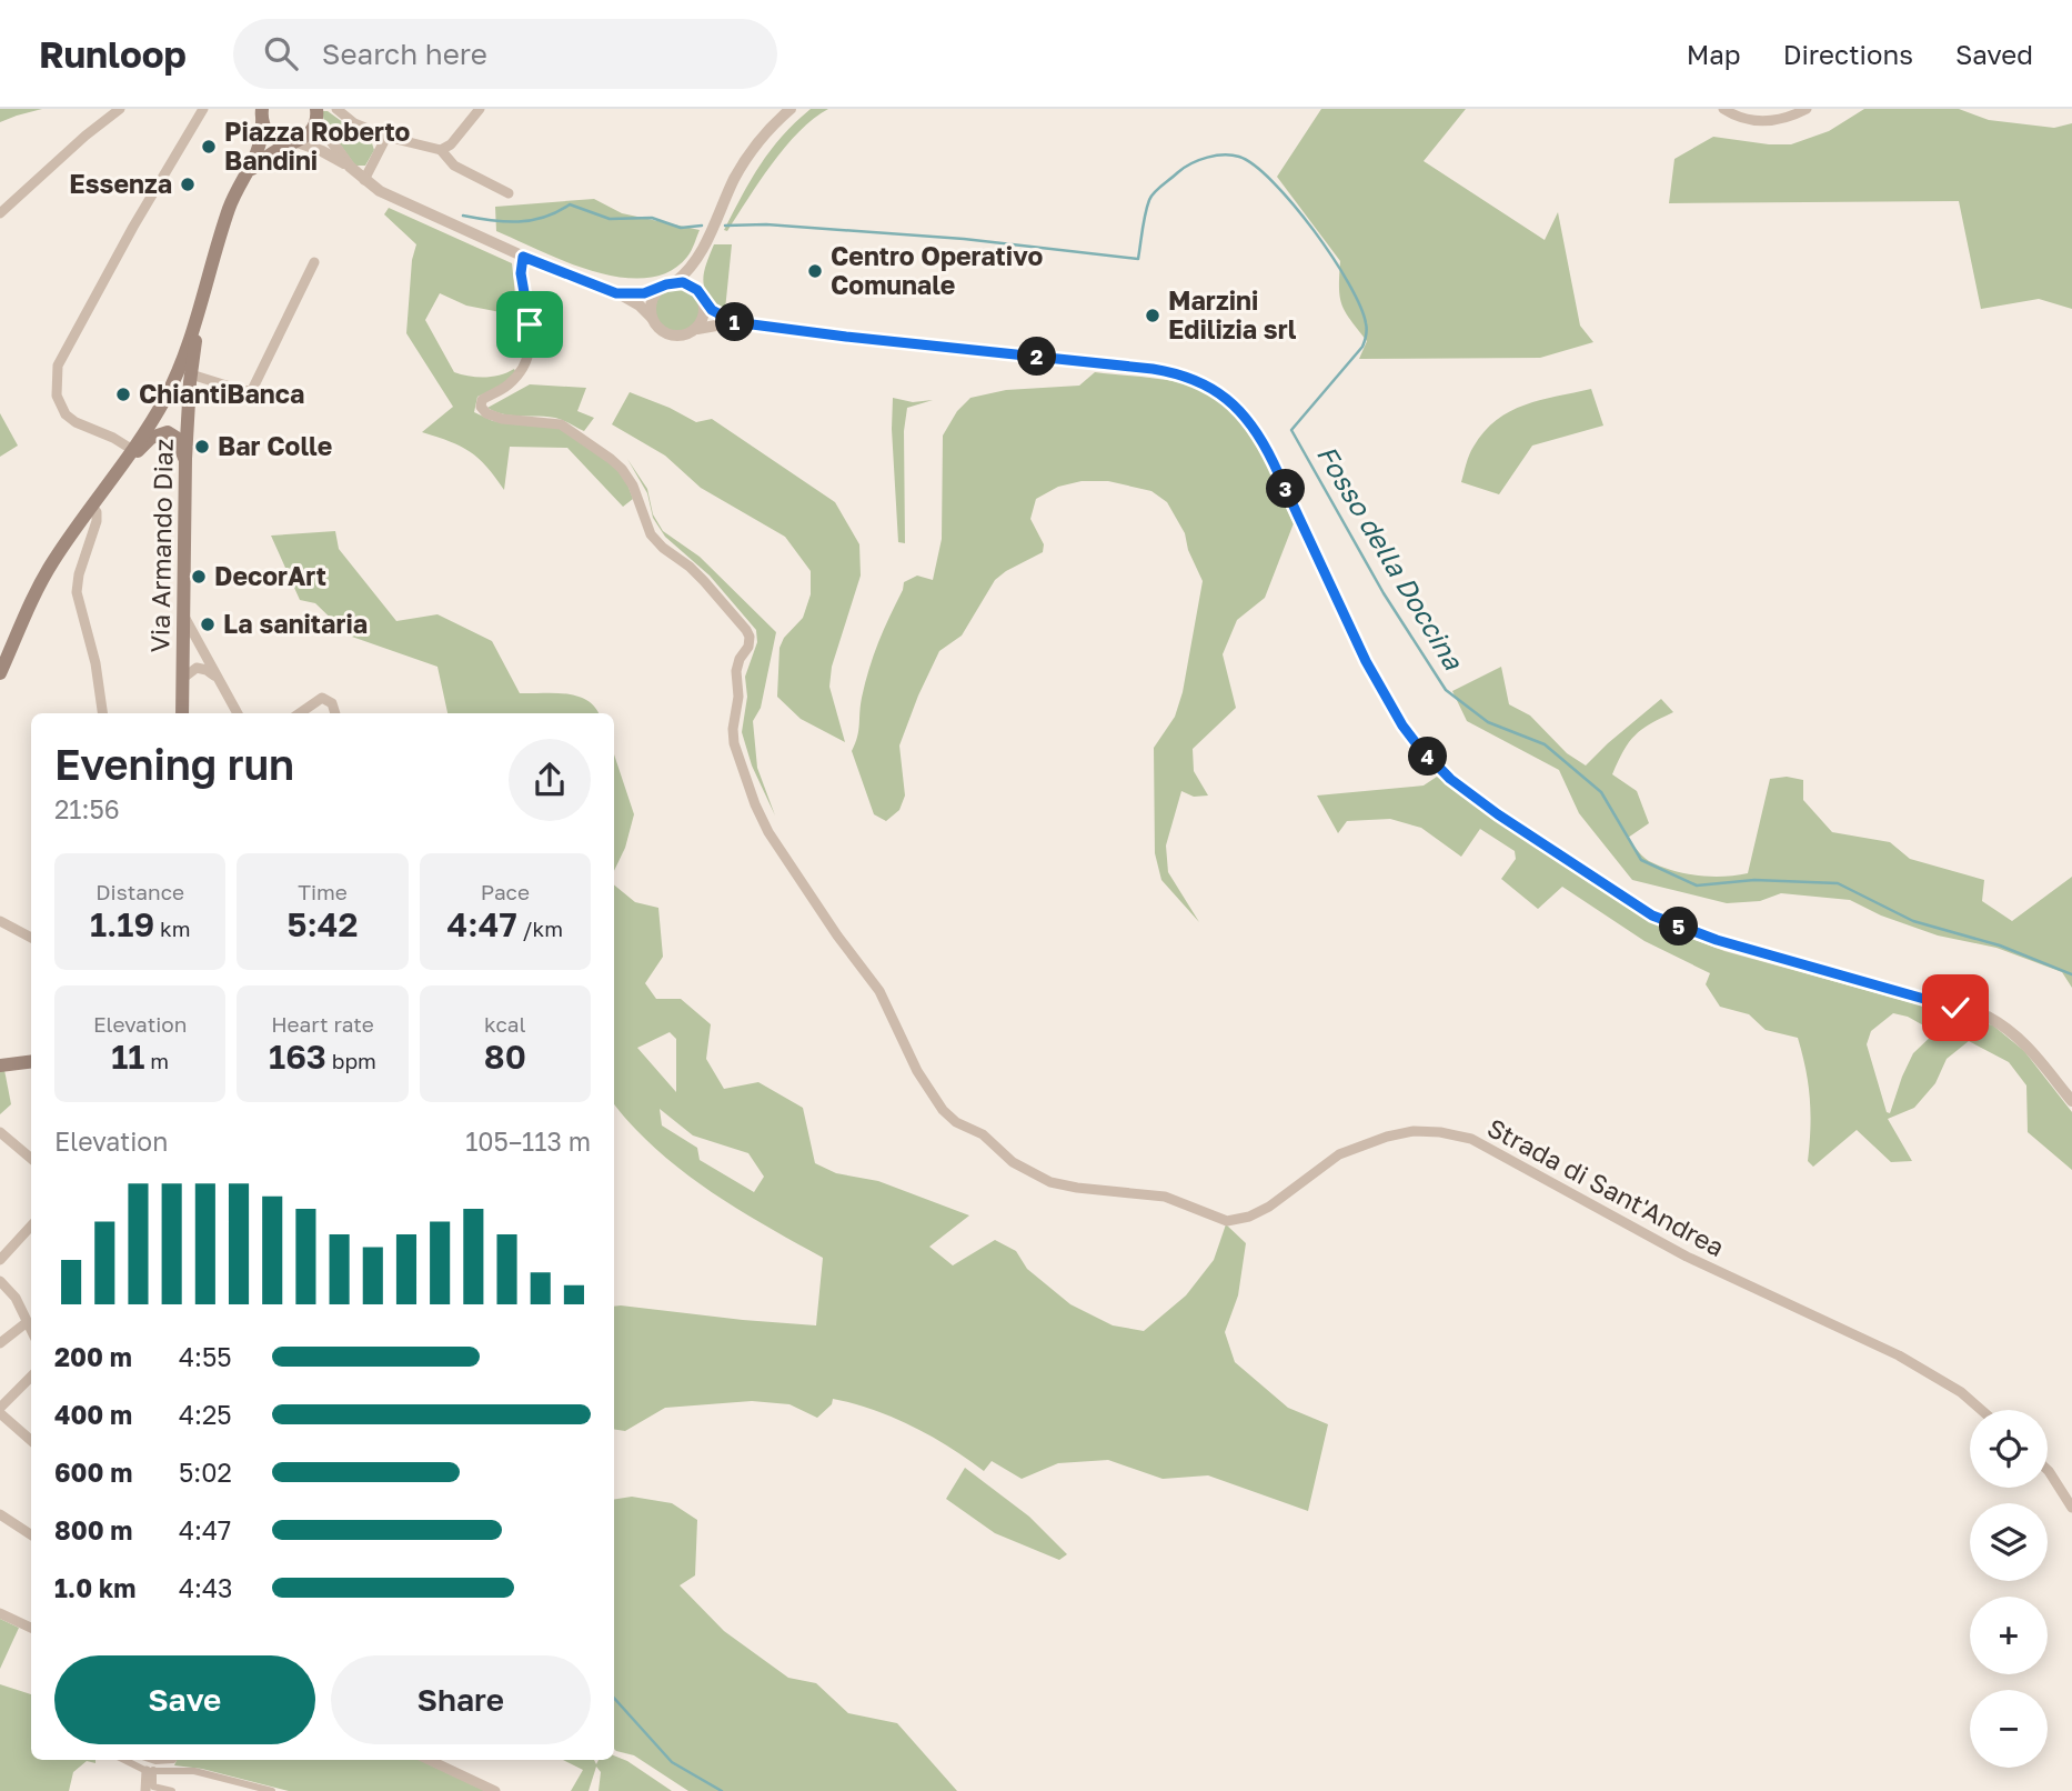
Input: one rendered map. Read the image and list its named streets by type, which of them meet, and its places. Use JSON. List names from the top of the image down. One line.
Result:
{"streets":{"main road":["Via Armando Diaz"],"street":["Strada di Sant'Andrea"]},"water":["Fosso della Doccina"],"places":["Piazza Roberto Bandini","Essenza","Centro Operativo Comunale","Marzini Edilizia srl","ChiantiBanca","Bar Colle","DecorArt","La sanitaria"],"page":{"header":"Runloop","search":"Search here","nav":["Map","Directions","Saved"],"pins":["1","2","3","4","5"],"heading":["Evening run","21:56"],"stats":[["Distance","1.19 km"],["Time","5:42"],["Pace","4:47 /km"],["Elevation","11 m"],["Heart rate","163 bpm"],["kcal","80"]],"chart":["Elevation","105–113 m"],"list":[{"name":"200 m","note":"4:55"},{"name":"400 m","note":"4:25"},{"name":"600 m","note":"5:02"},{"name":"800 m","note":"4:47"},{"name":"1.0 km","note":"4:43"}],"map_buttons":["+","−"],"buttons":["Save","Share"]}}
